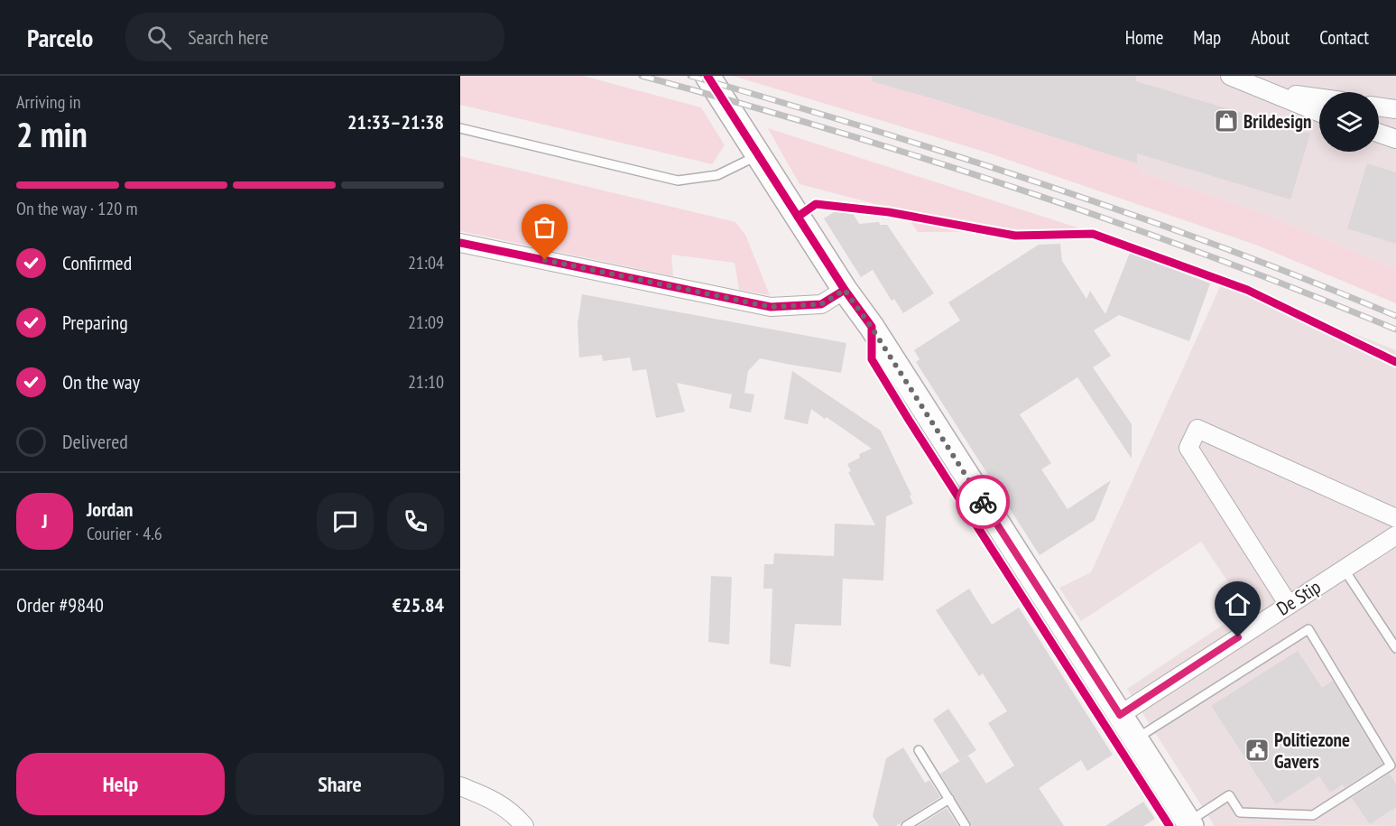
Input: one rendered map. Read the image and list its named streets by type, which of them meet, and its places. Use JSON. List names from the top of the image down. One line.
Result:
{"streets":{"street":["De Stip"]},"places":{"shop":["Brildesign"],"public building":["Politiezone Gavers"]},"page":{"header":"Parcelo","search":"Search here","nav":["Home","Map","About","Contact"],"heading":["2 min","Arriving in","21:33–21:38"],"panel":["Jordan","Courier · 4.6","Order #9840","€25.84"],"bar":"On the way · 120 m","list":[["Confirmed","21:04"],["Preparing","21:09"],["On the way","21:10"],"Delivered"],"round":"J","buttons":["Help","Share"]}}
